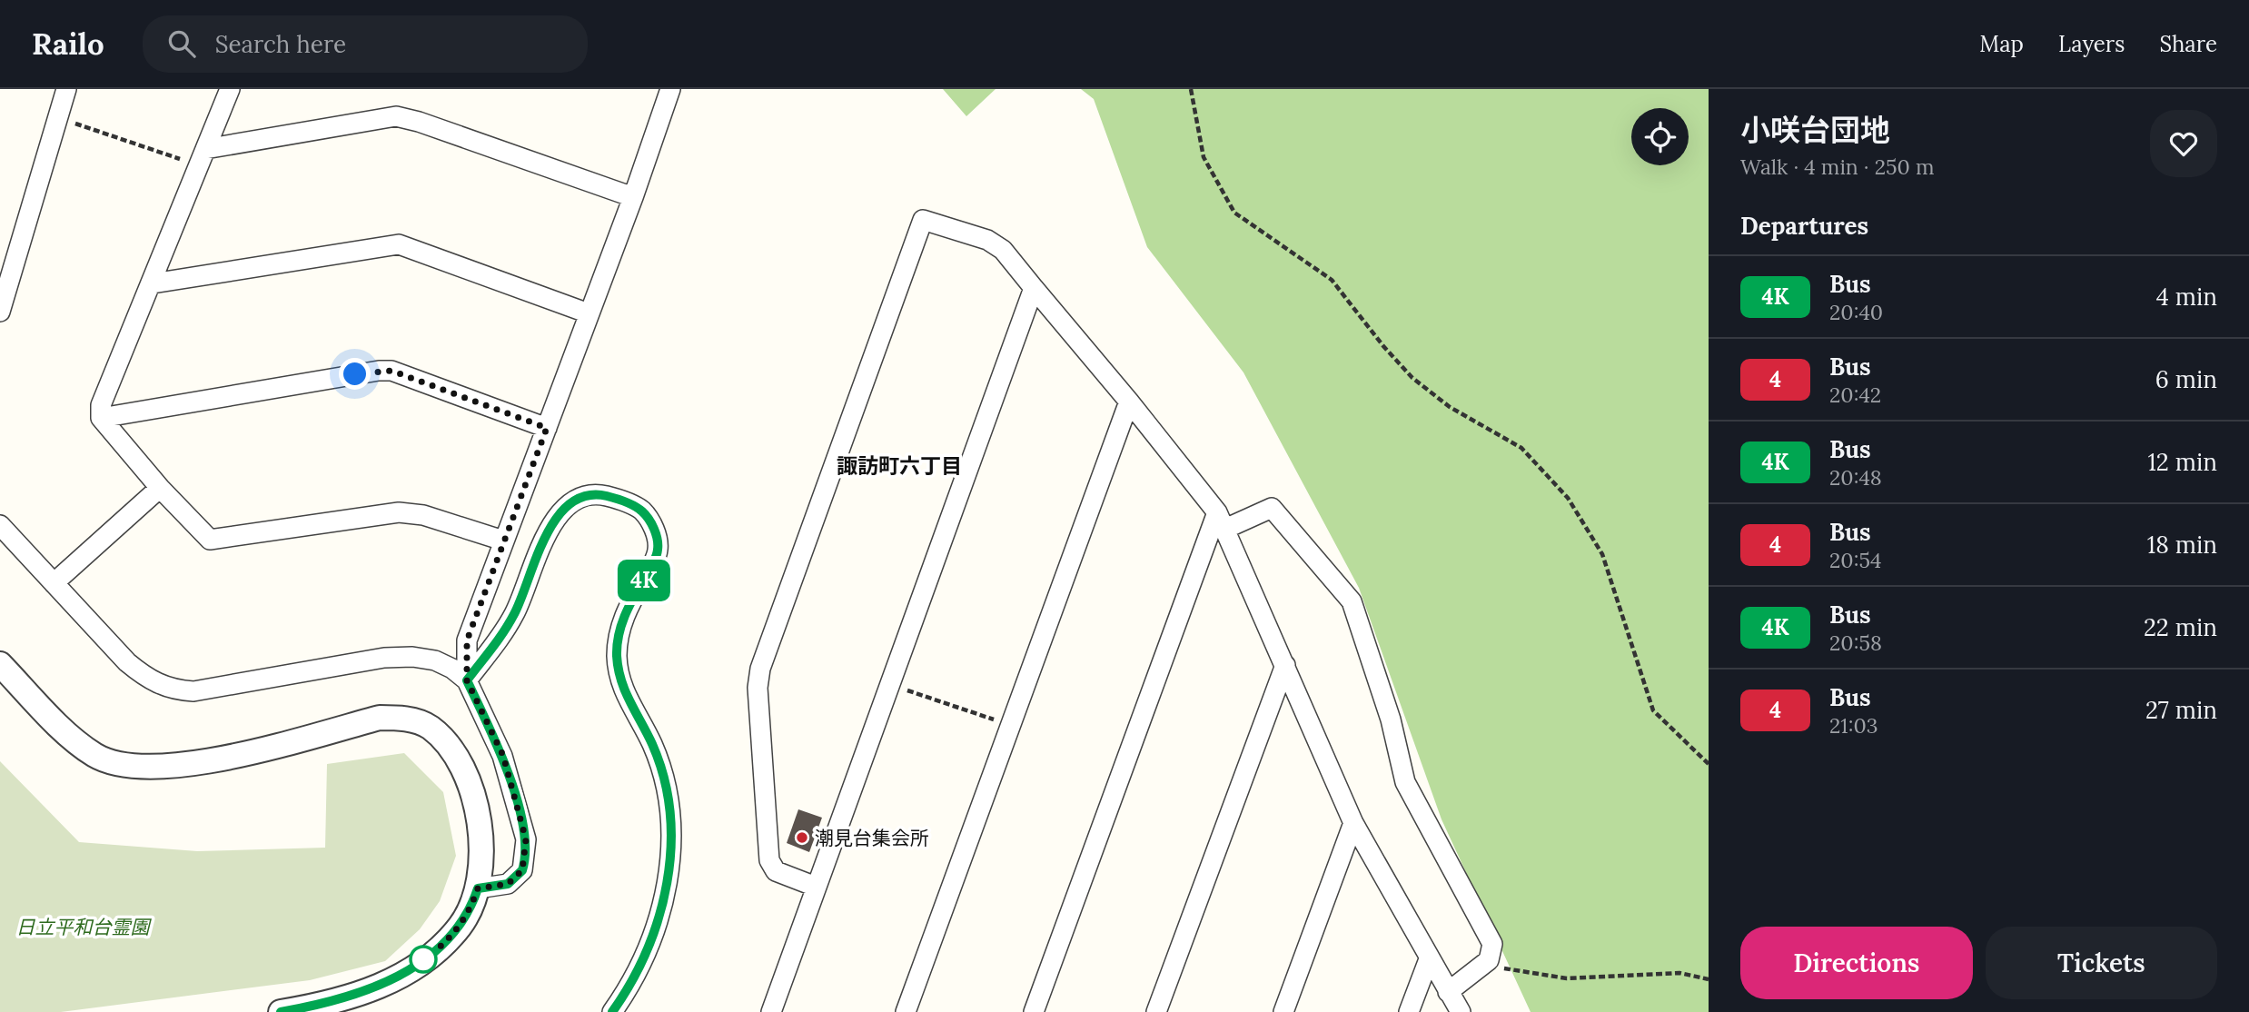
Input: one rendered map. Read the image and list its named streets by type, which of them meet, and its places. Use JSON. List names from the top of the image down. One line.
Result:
{"districts":["諏訪町六丁目"],"parks":["日立平和台霊園"],"places":["潮見台集会所"],"lines":["bus line 4K"],"page":{"header":"Railo","search":"Search here","nav":["Map","Layers","Share"],"on_map":"4K","heading":[["小咲台団地","Walk · 4 min · 250 m"],"Departures"],"list":[{"mark":"4K","name":"Bus","note":"20:40","value":"4 min"},{"mark":"4","name":"Bus","note":"20:42","value":"6 min"},{"mark":"4K","name":"Bus","note":"20:48","value":"12 min"},{"mark":"4","name":"Bus","note":"20:54","value":"18 min"},{"mark":"4K","name":"Bus","note":"20:58","value":"22 min"},{"mark":"4","name":"Bus","note":"21:03","value":"27 min"}],"buttons":["Directions","Tickets"]}}
